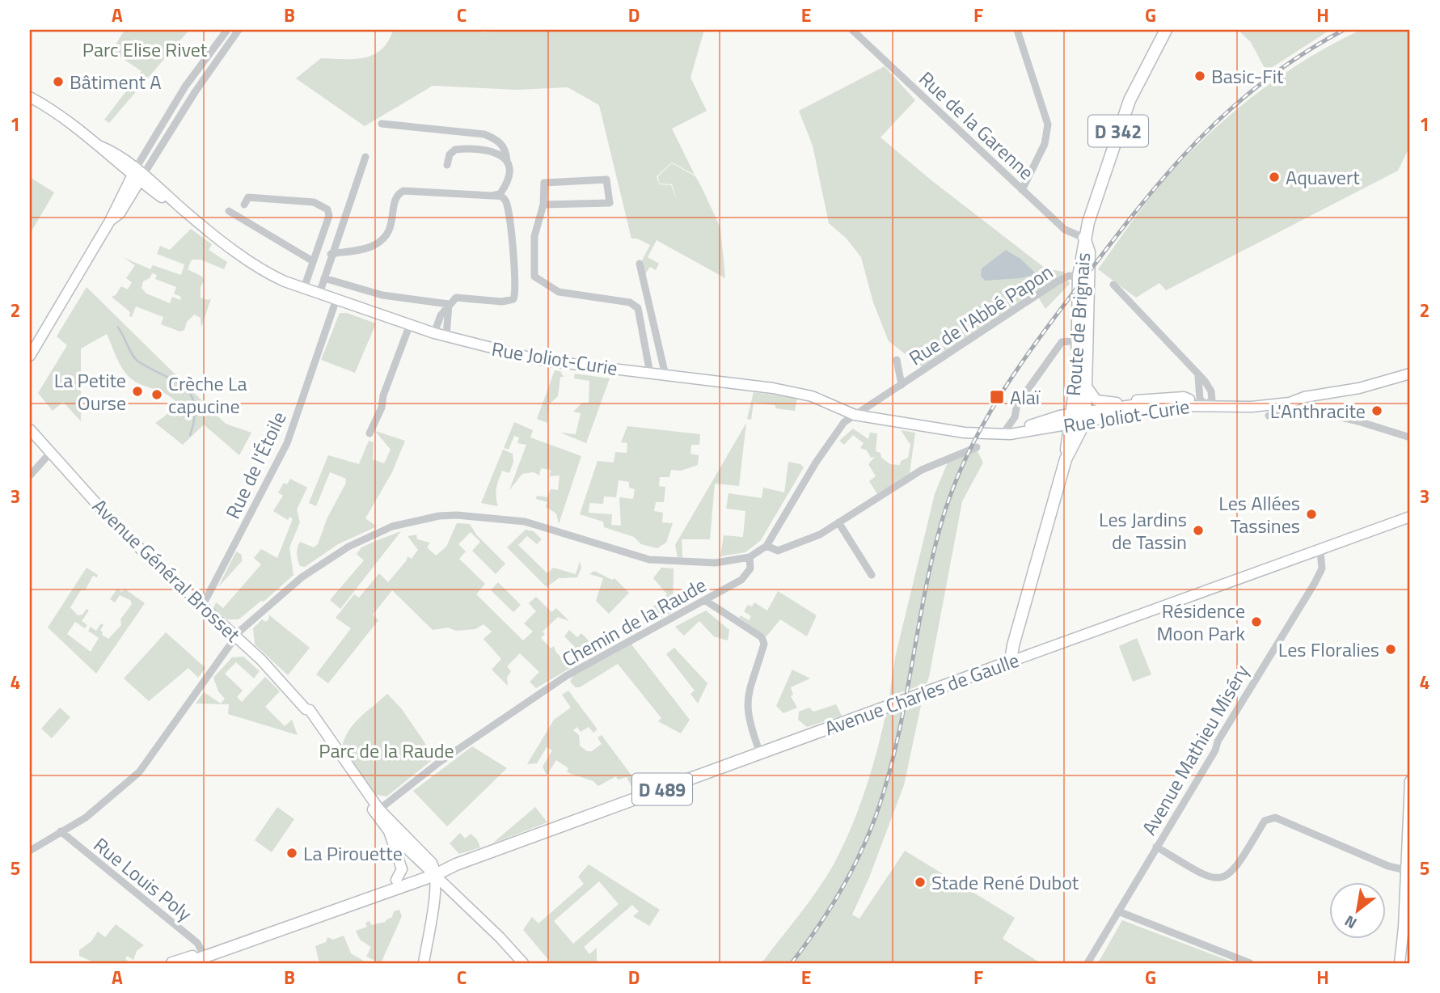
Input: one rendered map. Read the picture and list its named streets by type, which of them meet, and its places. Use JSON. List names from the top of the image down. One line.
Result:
{"streets":{"main road":["D 342","Route de Brignais","Rue Joliot-Curie","Avenue Général Brosset","Avenue Charles de Gaulle","D 489"],"street":["Rue de la Garenne","Rue de l'Abbé Papon","Rue de l'Étoile","Chemin de la Raude","Avenue Mathieu Miséry","Rue Louis Poly"]},"crossings":[["Rue de la Garenne","D 342"],["Rue de la Garenne","Route de Brignais"],["D 342","Route de Brignais"],["Rue de l'Abbé Papon","Route de Brignais"],["Rue de l'Abbé Papon","Rue Joliot-Curie"],["Route de Brignais","Rue Joliot-Curie"],["Route de Brignais","Avenue Charles de Gaulle"],["Rue Joliot-Curie","Rue de l'Étoile"],["Rue de l'Étoile","Avenue Général Brosset"],["Avenue Général Brosset","Chemin de la Raude"],["Avenue Général Brosset","Avenue Charles de Gaulle"],["Avenue Charles de Gaulle","Avenue Mathieu Miséry"],["Avenue Charles de Gaulle","Rue Louis Poly"]],"parks":["Parc Elise Rivet","Parc de la Raude"],"places":{"other":["Basic-Fit","Bâtiment A","Aquavert","La Petite Ourse","Crèche La capucine","L'Anthracite","Les Allées Tassines","Les Jardins de Tassin","Résidence Moon Park","Les Floralies","La Pirouette","Stade René Dubot"],"transit":["Alaï"]},"north":"bottom left","grid":{"columns":["A","B","C","D","E","F","G","H"],"rows":["1","2","3","4","5"]}}
